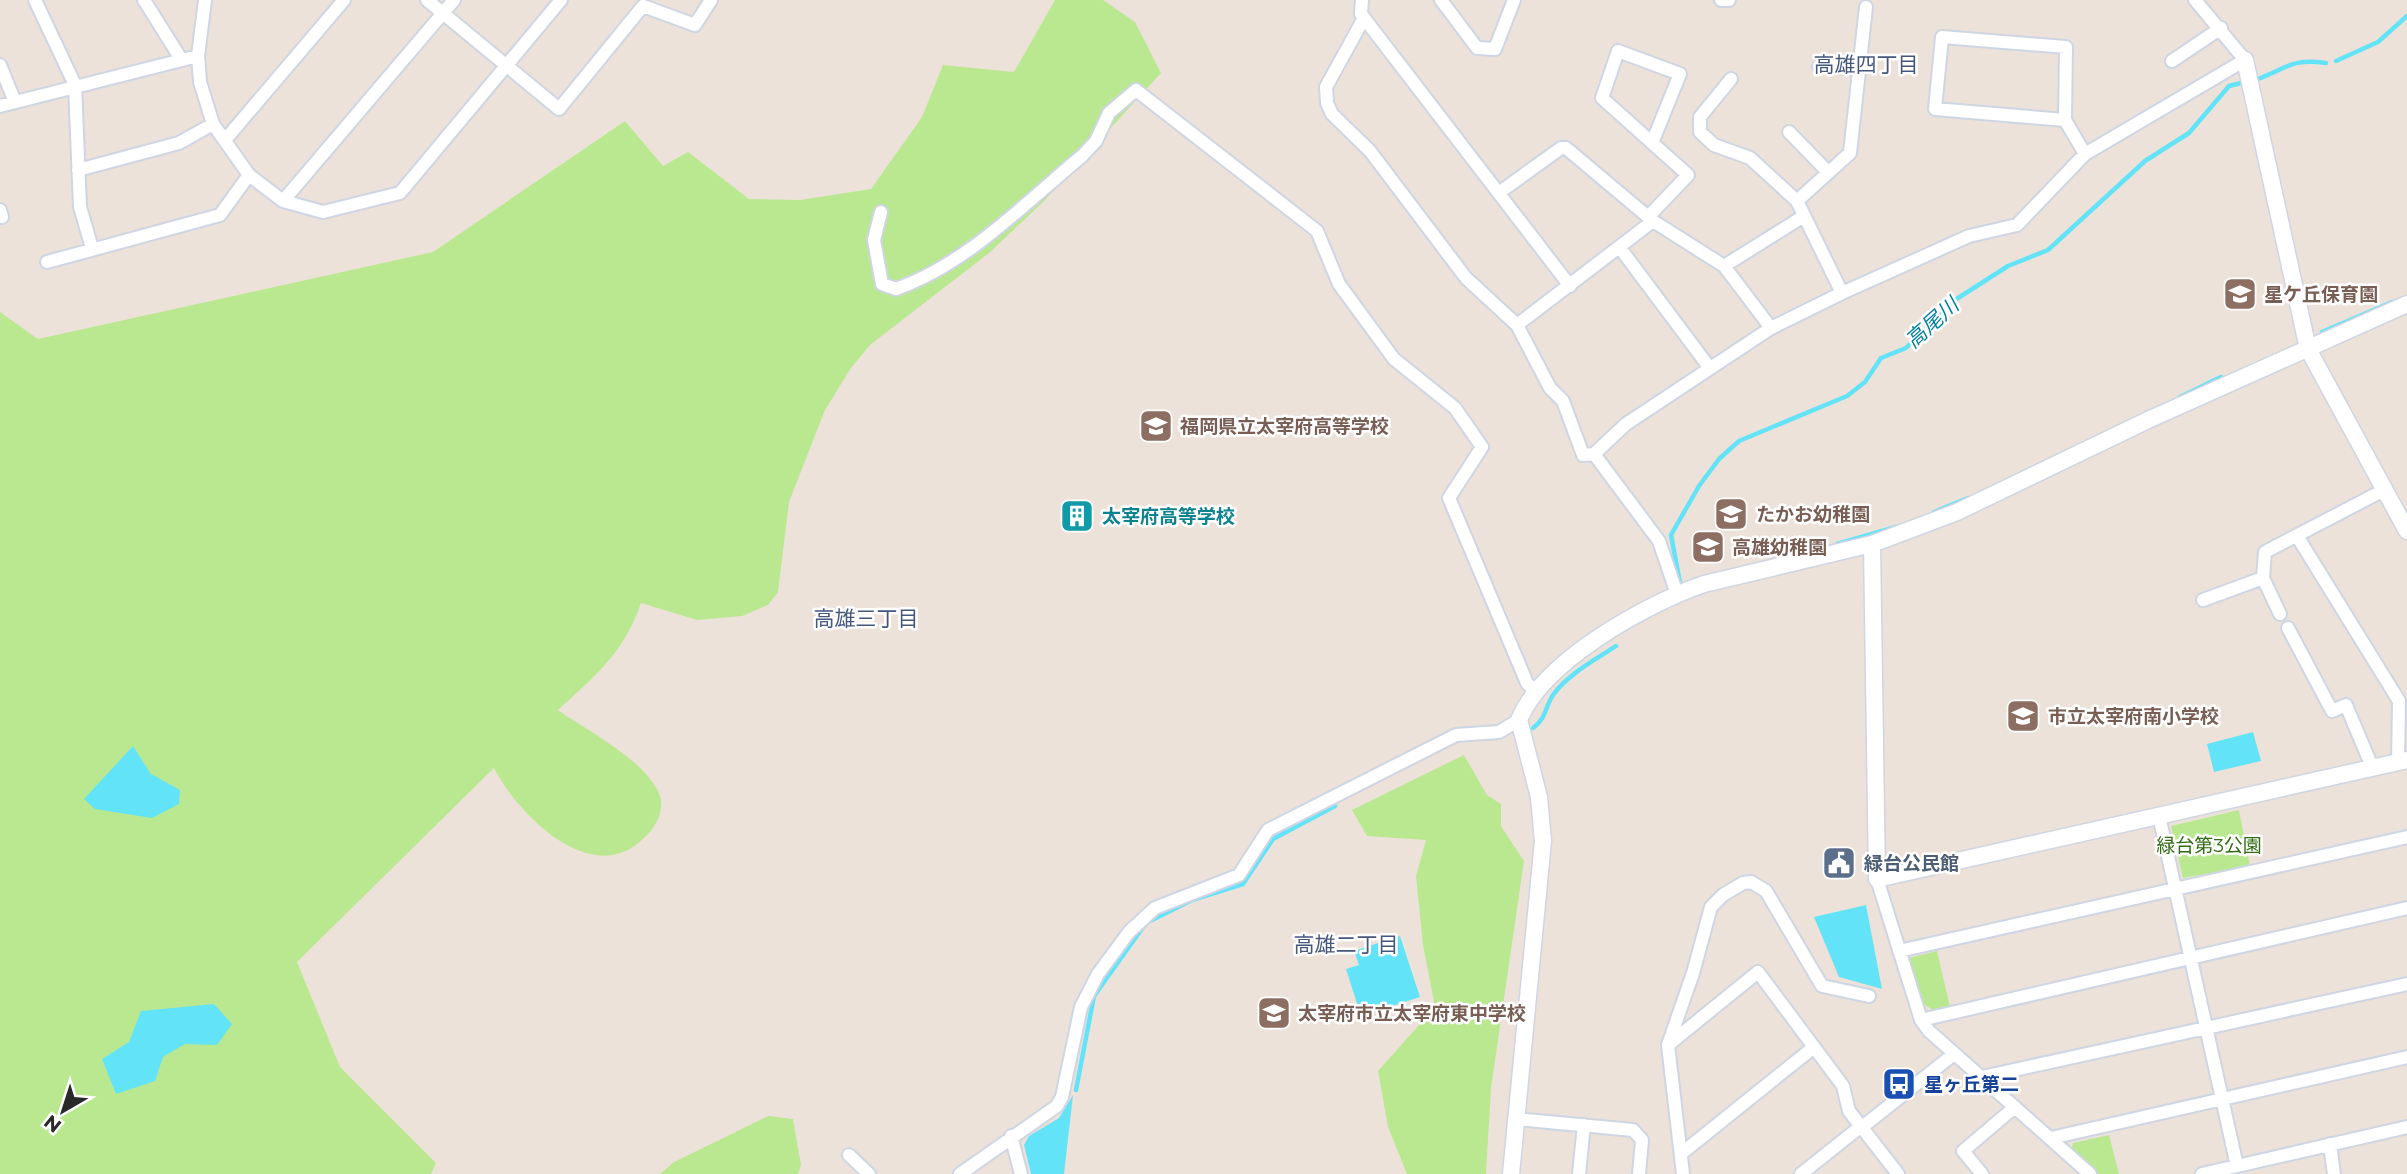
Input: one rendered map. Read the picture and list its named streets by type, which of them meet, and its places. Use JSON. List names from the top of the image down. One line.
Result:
{"districts":["高雄四丁目","高雄三丁目","高雄二丁目"],"water":["高尾川"],"parks":["緑台第3公園"],"places":{"school or university":["星ケ丘保育園","福岡県立太宰府高等学校","たかお幼稚園","高雄幼稚園","市立太宰府南小学校","太宰府市立太宰府東中学校"],"building":["太宰府高等学校"],"public building":["緑台公民館"],"bus stop":["星ヶ丘第二"]},"north":"bottom left"}
